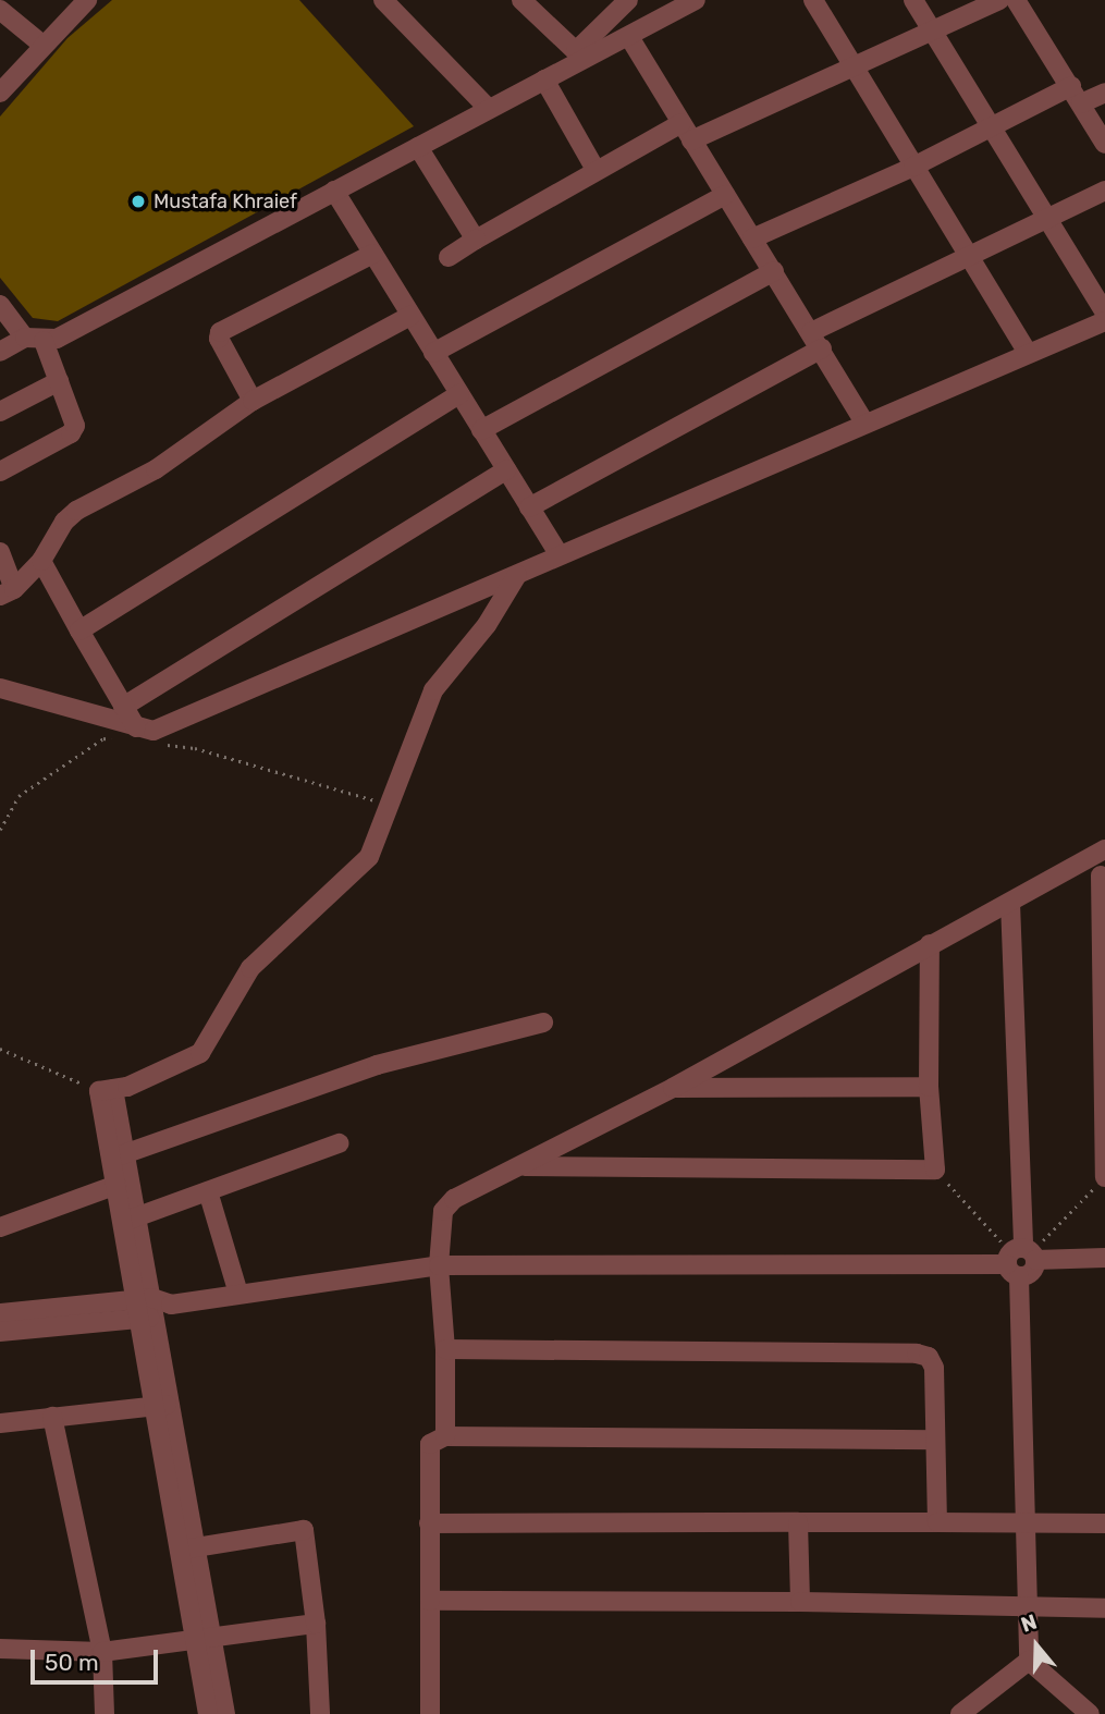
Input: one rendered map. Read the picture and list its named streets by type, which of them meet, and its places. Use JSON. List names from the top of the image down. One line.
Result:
{"places":["Mustafa Khraief"],"scale_bar":"50 m","north":"top"}
